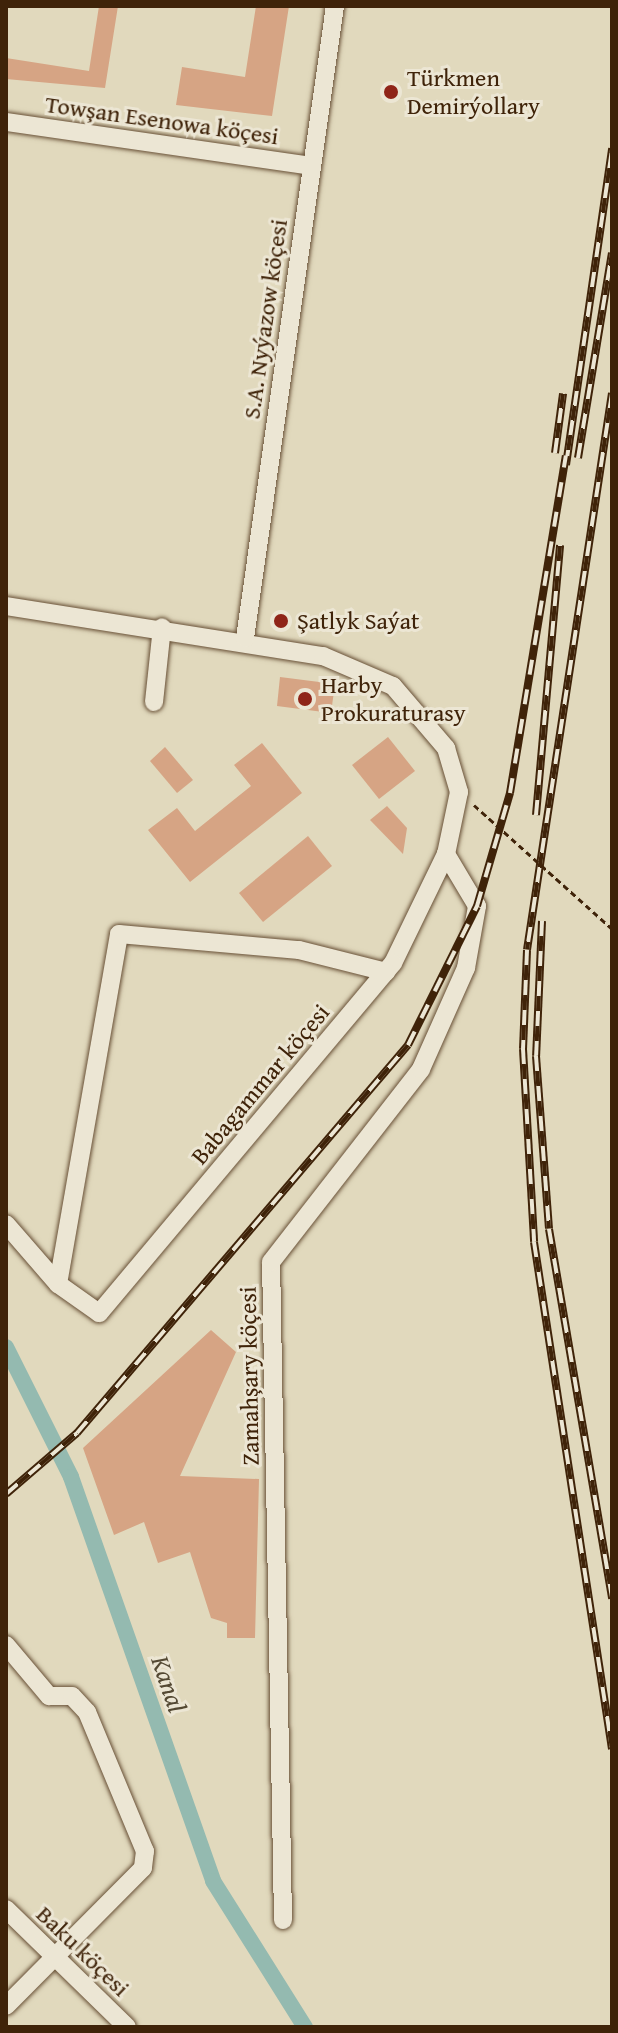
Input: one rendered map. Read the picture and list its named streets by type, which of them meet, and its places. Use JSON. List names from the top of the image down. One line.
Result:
{"streets":{"street":["Towşan Esenowa köçesi","S.A. Nyýazow köçesi","Babagammar köçesi","Zamahşary köçesi","Baku köçesi"]},"crossings":[["Towşan Esenowa köçesi","S.A. Nyýazow köçesi"],["S.A. Nyýazow köçesi","Babagammar köçesi"],["Babagammar köçesi","Zamahşary köçesi"]],"water":["Kanal"],"places":["Türkmen Demirýollary","Şatlyk Saýat","Harby Prokuraturasy"]}
